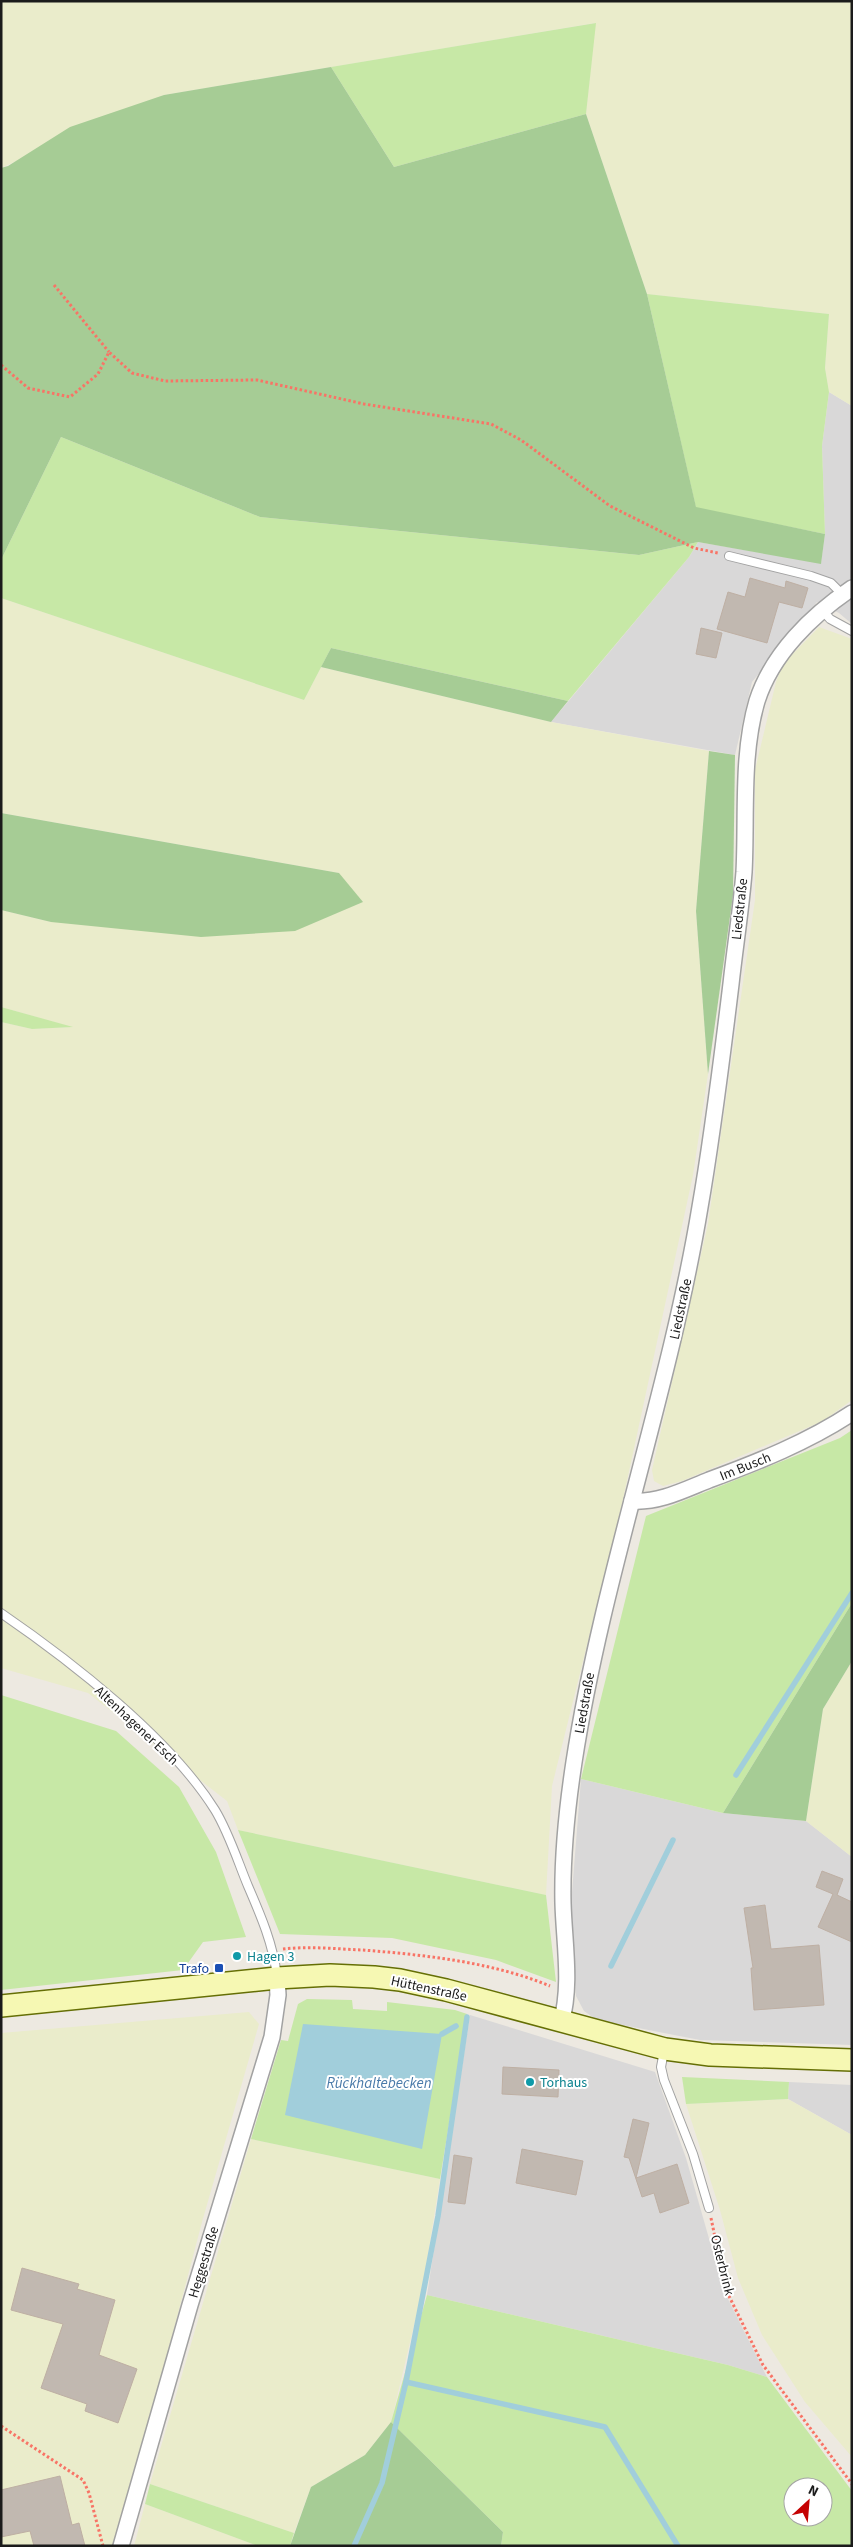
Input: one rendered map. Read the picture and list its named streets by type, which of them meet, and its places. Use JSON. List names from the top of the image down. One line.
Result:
{"streets":{"main road":["Hüttenstraße"],"street":["Liedstraße","Im Busch","Heggestraße"],"lane":["Altenhagener Esch"],"path":["Osterbrink"]},"crossings":[["Liedstraße","Im Busch"],["Liedstraße","Hüttenstraße"],["Altenhagener Esch","Hüttenstraße"],["Altenhagener Esch","Heggestraße"],["Hüttenstraße","Heggestraße"]],"water":["Rückhaltebecken"],"places":{"other":["Hagen 3","Torhaus"],"transit":["Trafo"]},"north":"top right"}
